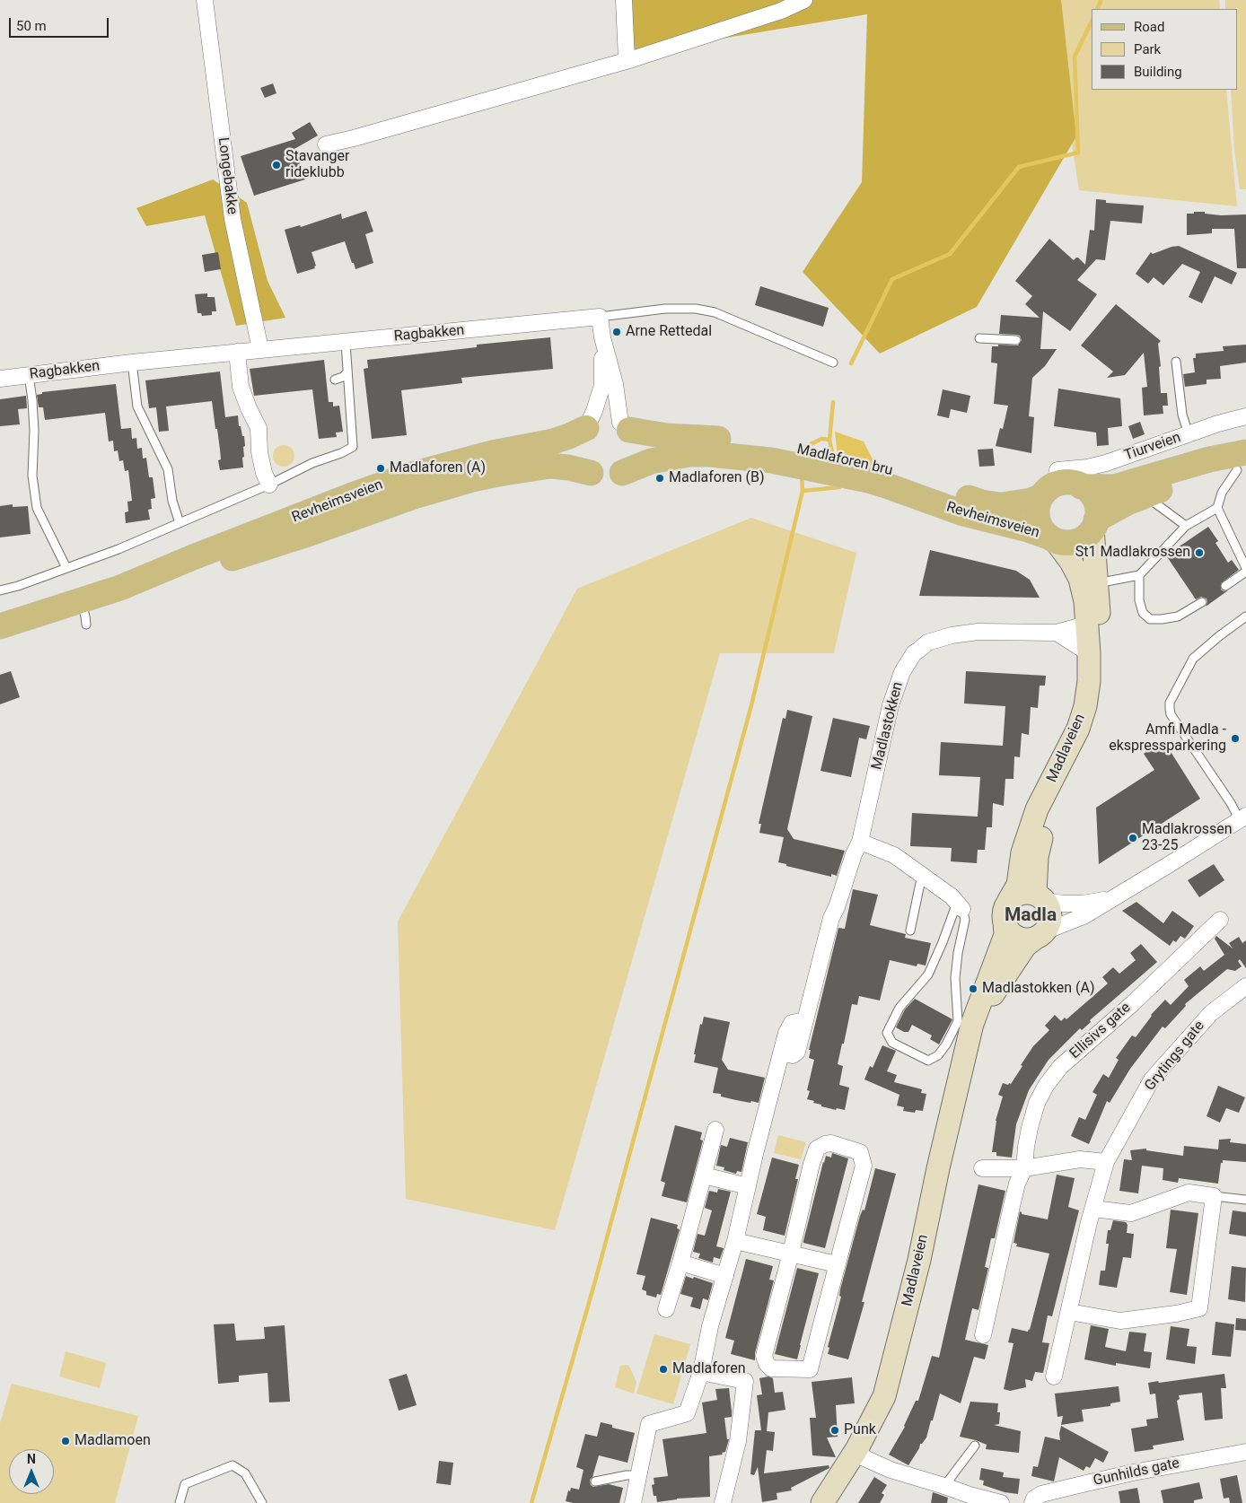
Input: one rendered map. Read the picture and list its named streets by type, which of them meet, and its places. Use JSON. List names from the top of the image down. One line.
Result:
{"streets":{"main road":["Madlaforen bru","Revheimsveien","Madlaveien"],"street":["Longebakke","Ragbakken","Tiurveien","Madlastokken","Ellisivs gate","Grytings gate","Gunhilds gate"]},"crossings":[["Longebakke","Ragbakken"],["Madlaforen bru","Revheimsveien"],["Revheimsveien","Madlaveien"],["Madlastokken","Madlaveien"]],"districts":["Madla"],"places":["Stavanger rideklubb","Arne Rettedal","Madlaforen (A)","Madlaforen (B)","St1 Madlakrossen","Amfi Madla - ekspressparkering","Madlakrossen 23-25","Madlastokken (A)","Madlaforen","Punk","Madlamoen"],"legend":["Road","Park","Building"],"scale_bar":"50 m","north":"top"}
